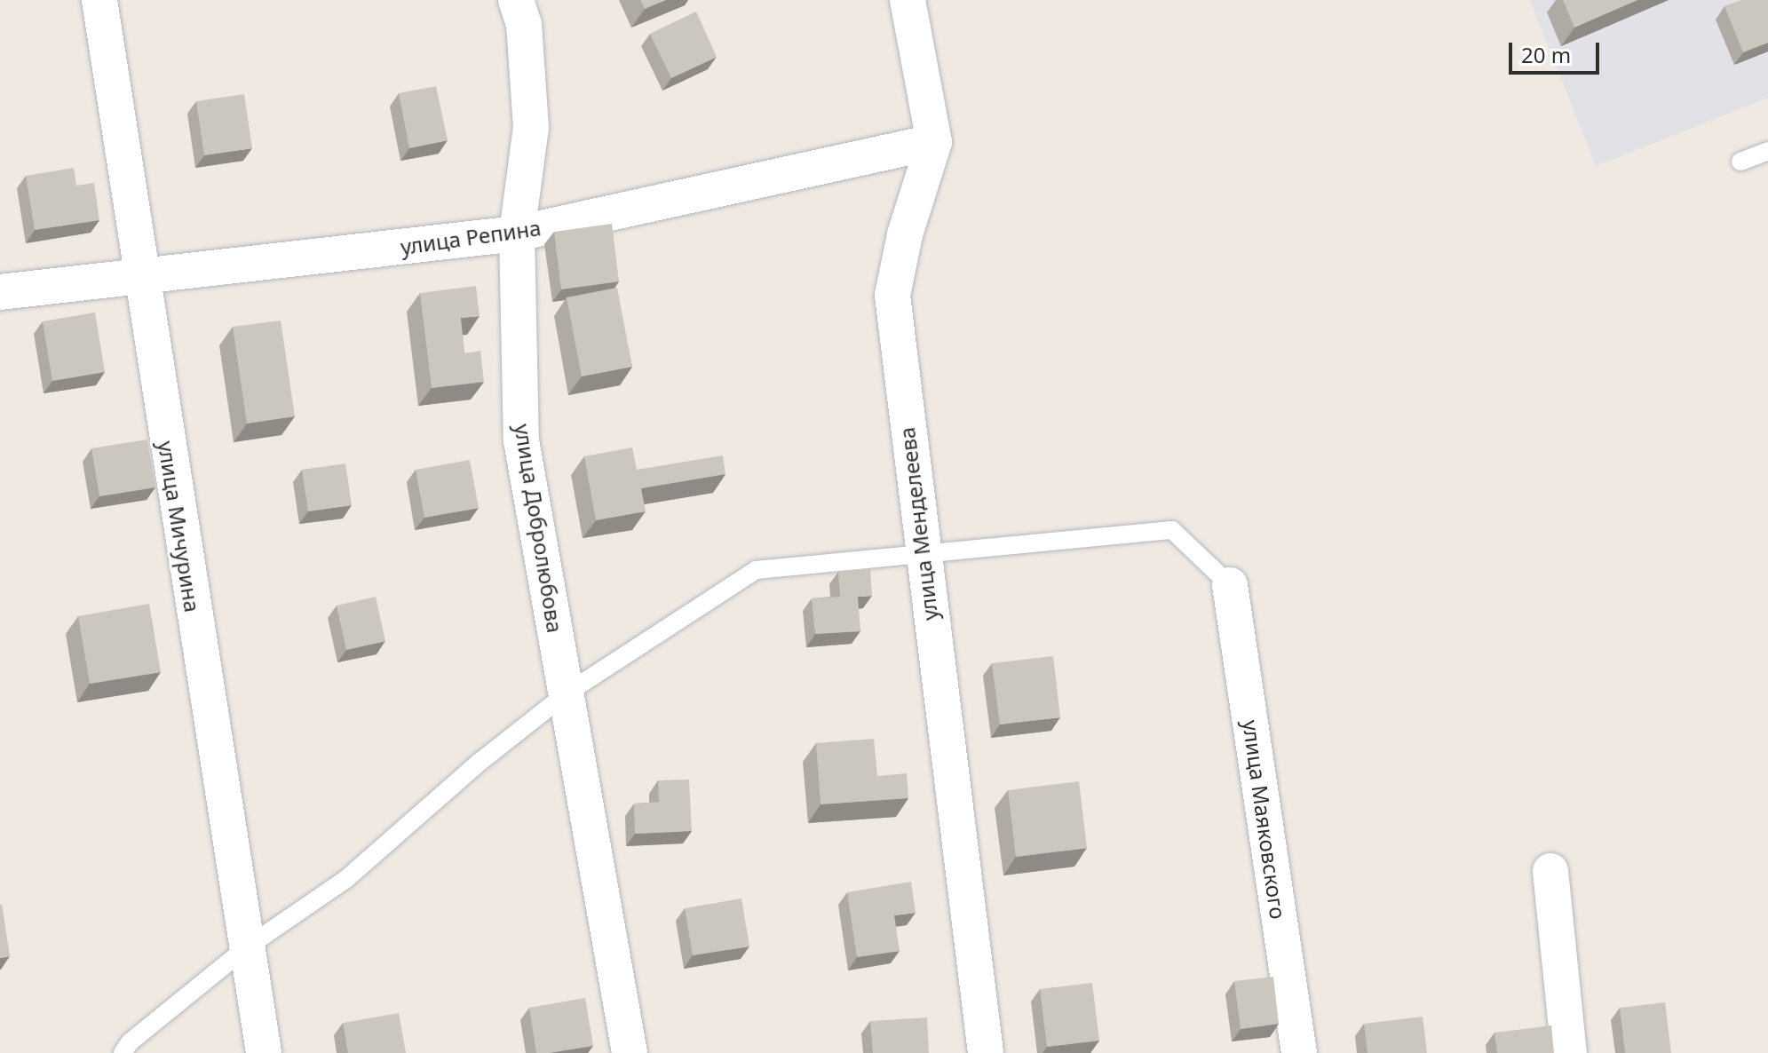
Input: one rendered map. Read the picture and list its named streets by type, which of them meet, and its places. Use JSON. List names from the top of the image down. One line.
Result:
{"streets":{"street":["улица Репина","улица Менделеева","улица Мичурина","улица Добролюбова","улица Маяковского"]},"crossings":[["улица Репина","улица Менделеева"],["улица Репина","улица Мичурина"],["улица Репина","улица Добролюбова"]],"scale_bar":"20 m"}
